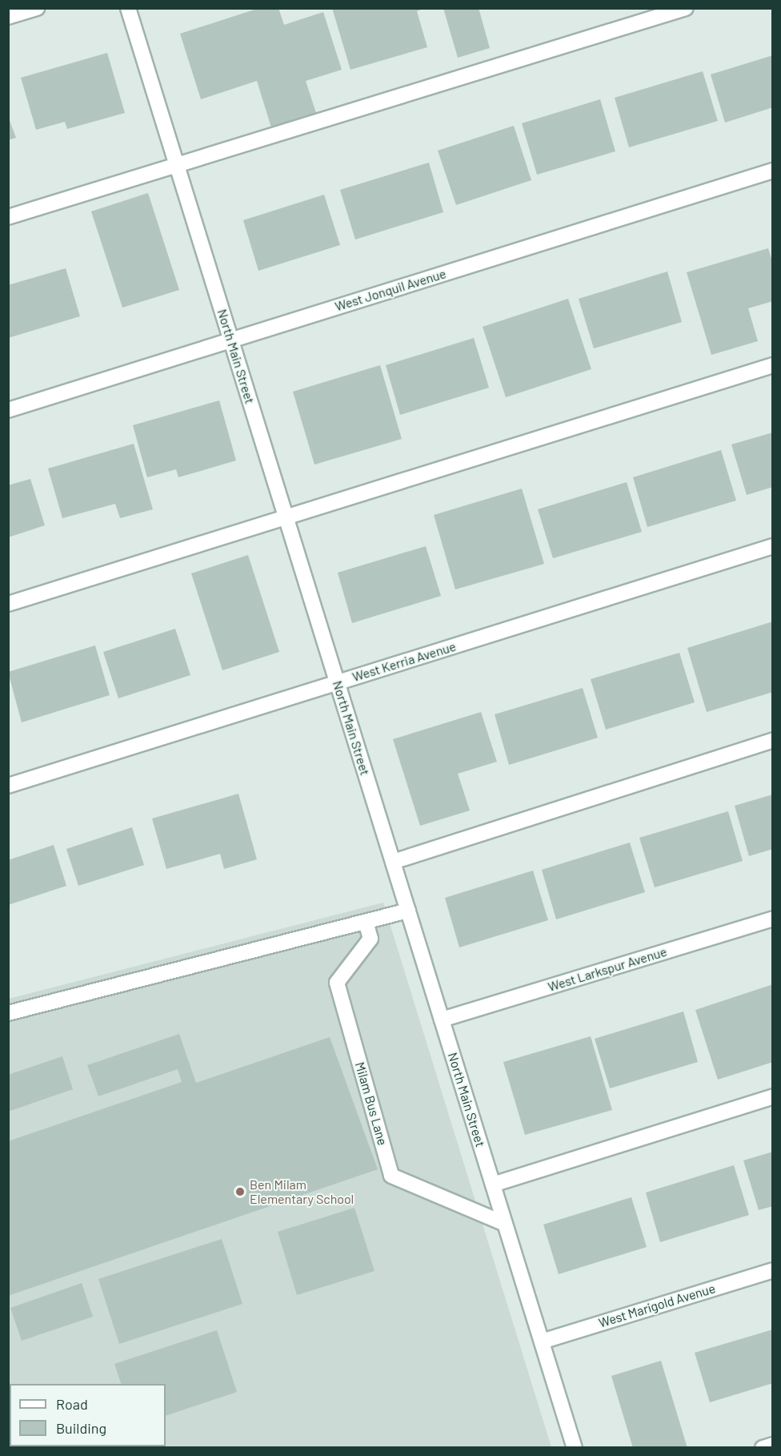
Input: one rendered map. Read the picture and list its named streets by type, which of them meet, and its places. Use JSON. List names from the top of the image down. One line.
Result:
{"streets":{"street":["West Jonquil Avenue","North Main Street","West Kerria Avenue","West Larkspur Avenue","Milam Bus Lane","West Marigold Avenue"]},"crossings":[["West Jonquil Avenue","North Main Street"],["North Main Street","West Kerria Avenue"],["North Main Street","West Larkspur Avenue"],["North Main Street","Milam Bus Lane"],["North Main Street","West Marigold Avenue"]],"places":["Ben Milam Elementary School"],"legend":["Road","Building"]}
